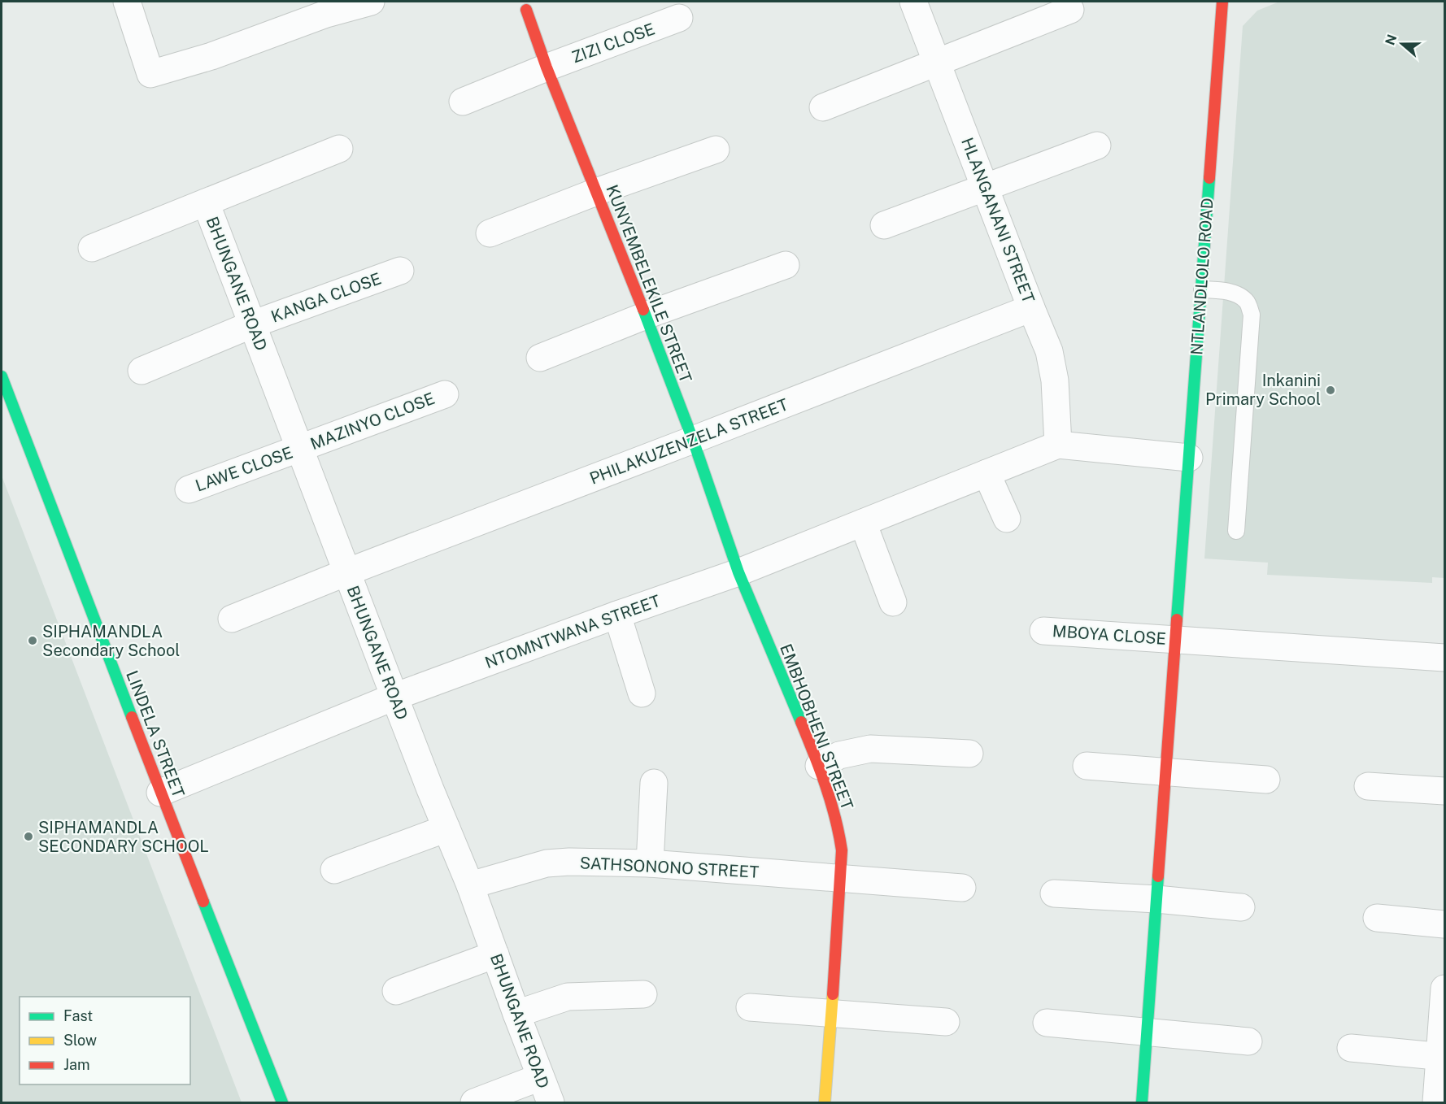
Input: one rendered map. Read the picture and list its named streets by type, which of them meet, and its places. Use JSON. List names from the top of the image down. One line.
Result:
{"streets":{"street":["ZIZI CLOSE","HLANGANANI STREET","NTLANDLOLO ROAD","BHUNGANE ROAD","KUNYEMBELEKILE STREET","KANGA CLOSE","MAZINYO CLOSE","PHILAKUZENZELA STREET","LAWE CLOSE","NTOMNTWANA STREET","MBOYA CLOSE","EMBHOBHENI STREET","LINDELA STREET","SATHSONONO STREET"]},"crossings":[["ZIZI CLOSE","KUNYEMBELEKILE STREET"],["HLANGANANI STREET","PHILAKUZENZELA STREET"],["HLANGANANI STREET","NTOMNTWANA STREET"],["NTLANDLOLO ROAD","NTOMNTWANA STREET"],["NTLANDLOLO ROAD","MBOYA CLOSE"],["BHUNGANE ROAD","KANGA CLOSE"],["BHUNGANE ROAD","MAZINYO CLOSE"],["BHUNGANE ROAD","PHILAKUZENZELA STREET"],["BHUNGANE ROAD","LAWE CLOSE"],["BHUNGANE ROAD","NTOMNTWANA STREET"],["BHUNGANE ROAD","SATHSONONO STREET"],["KUNYEMBELEKILE STREET","PHILAKUZENZELA STREET"],["KUNYEMBELEKILE STREET","NTOMNTWANA STREET"],["KUNYEMBELEKILE STREET","EMBHOBHENI STREET"],["MAZINYO CLOSE","LAWE CLOSE"],["NTOMNTWANA STREET","EMBHOBHENI STREET"],["NTOMNTWANA STREET","LINDELA STREET"],["EMBHOBHENI STREET","SATHSONONO STREET"]],"places":["Inkanini Primary School","SIPHAMANDLA Secondary School","SIPHAMANDLA SECONDARY SCHOOL"],"legend":["Fast","Slow","Jam"],"north":"left"}
